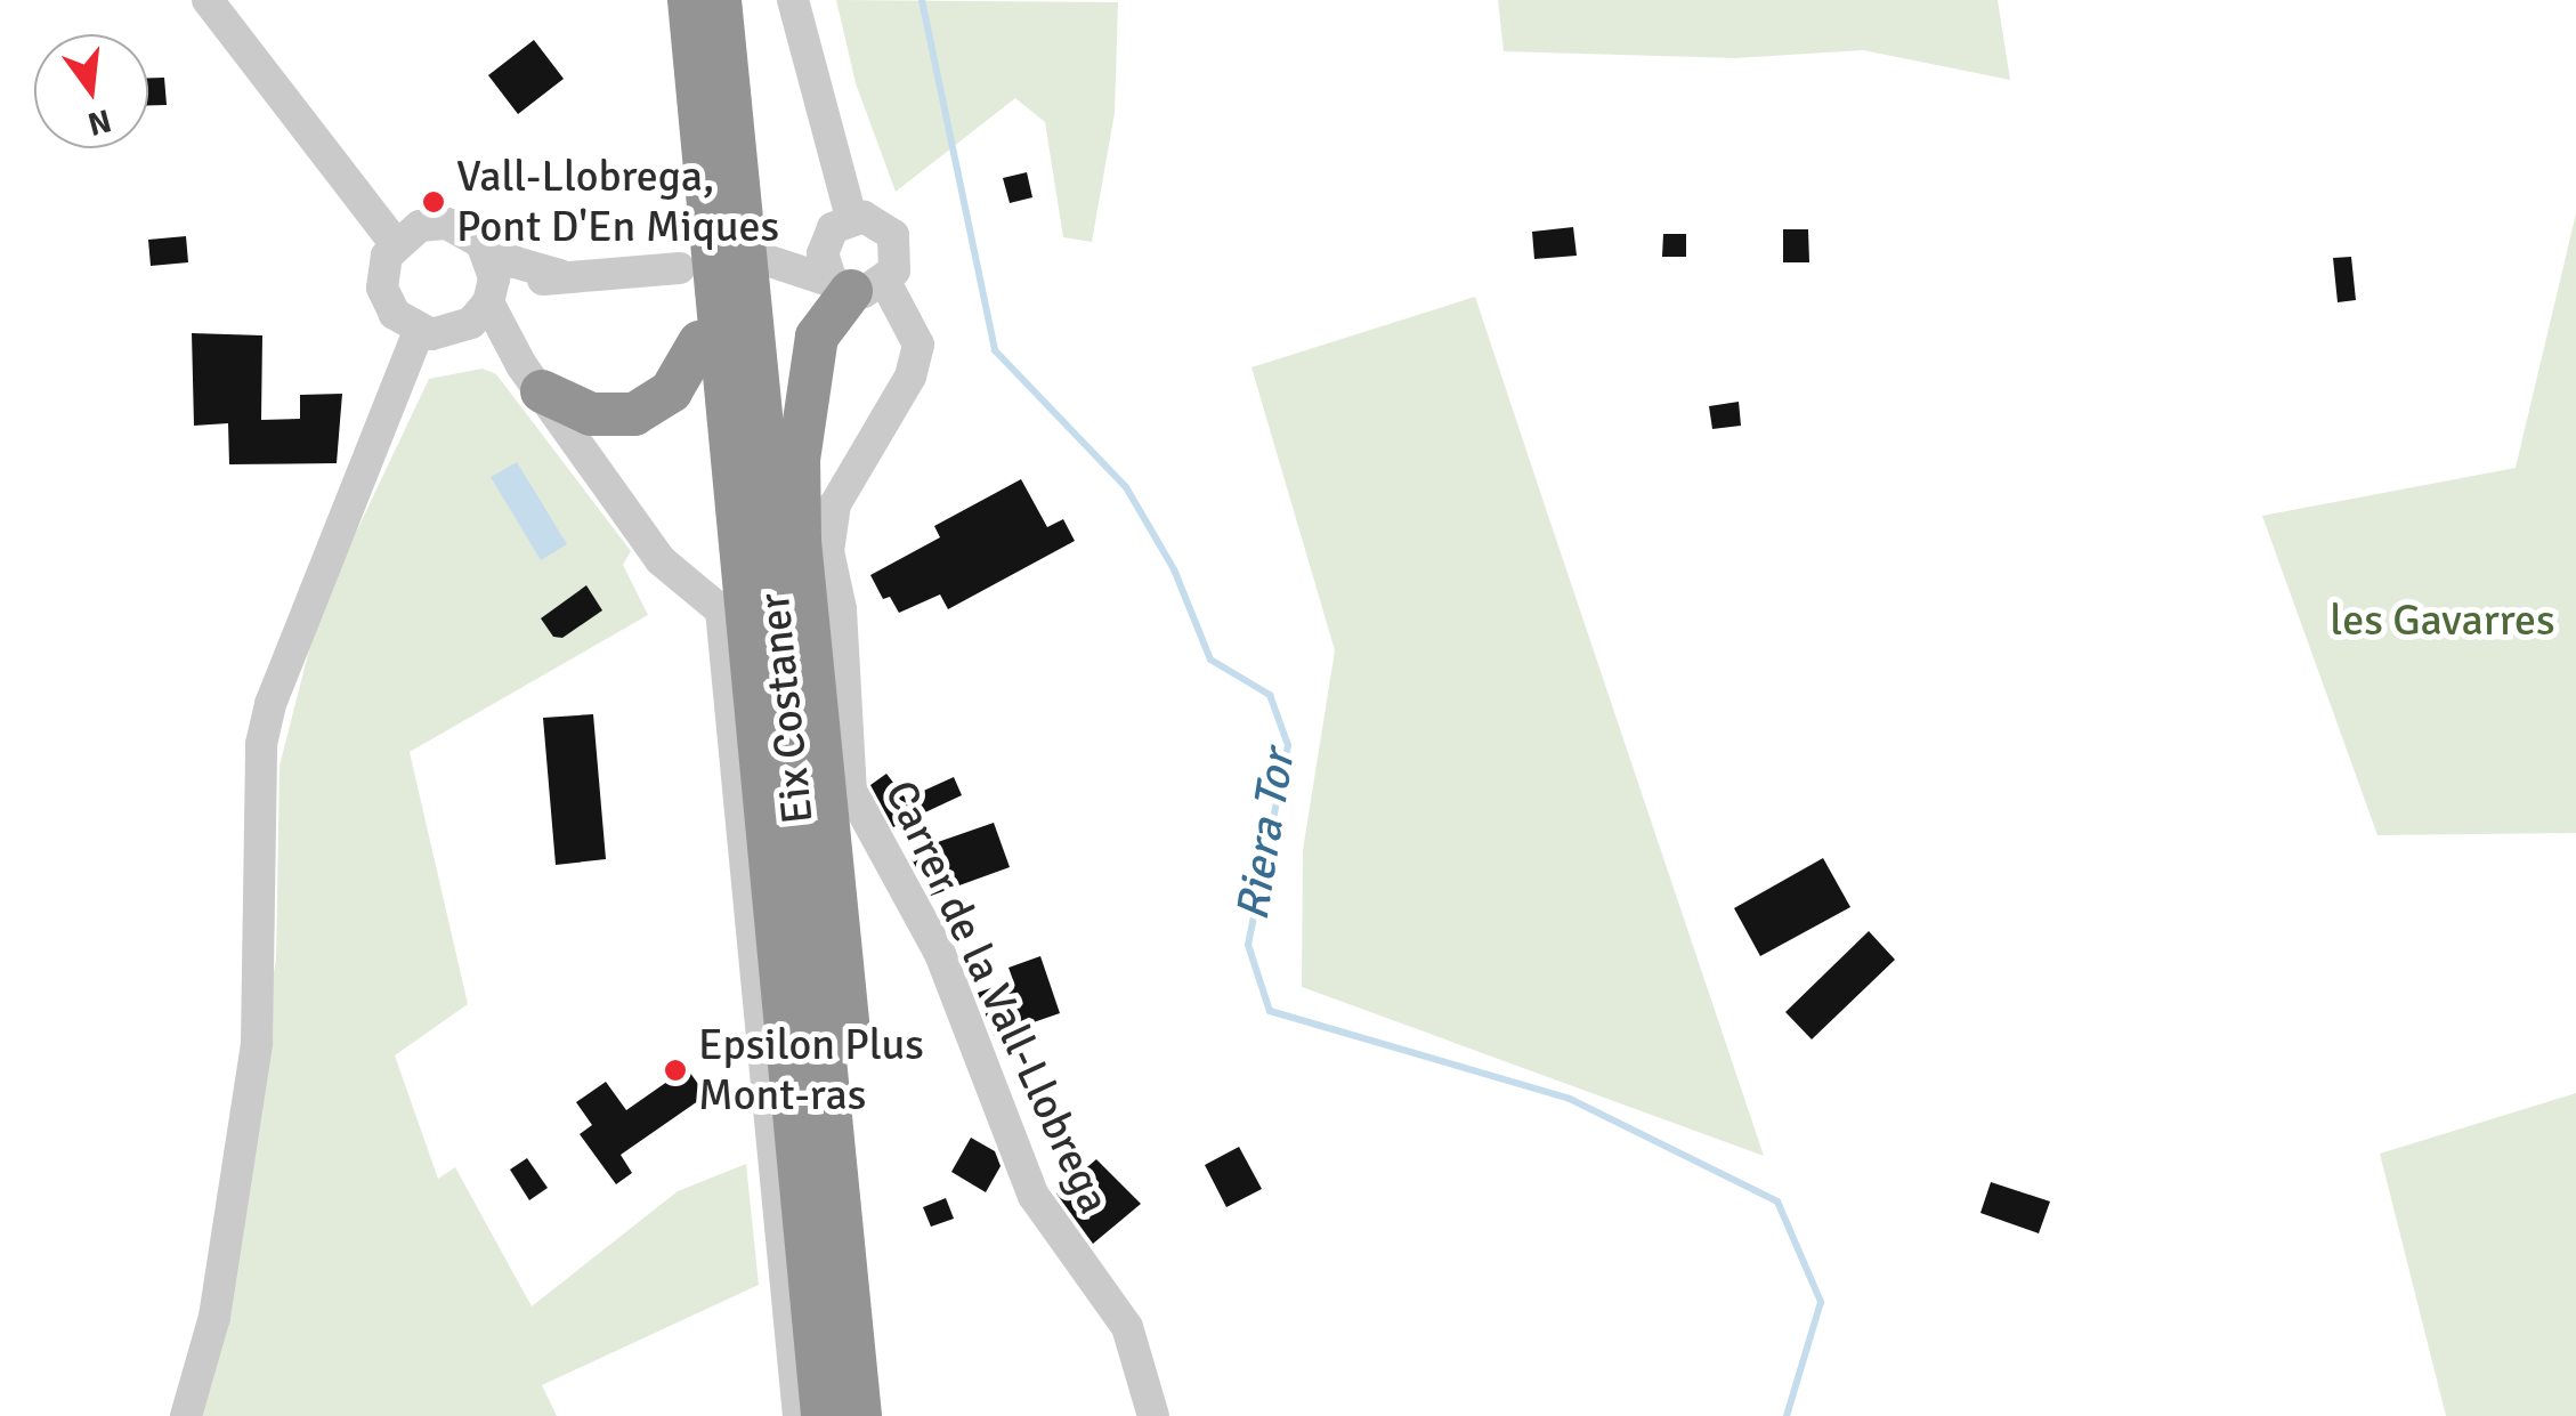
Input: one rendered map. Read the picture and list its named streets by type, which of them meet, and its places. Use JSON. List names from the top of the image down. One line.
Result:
{"streets":{"highway":["Eix Costaner"],"street":["Carrer de la Vall-Llobrega"]},"water":["Riera Tor"],"parks":["les Gavarres"],"places":["Vall-Llobrega, Pont D'En Miques","Epsilon Plus Mont-ras"],"north":"bottom"}
